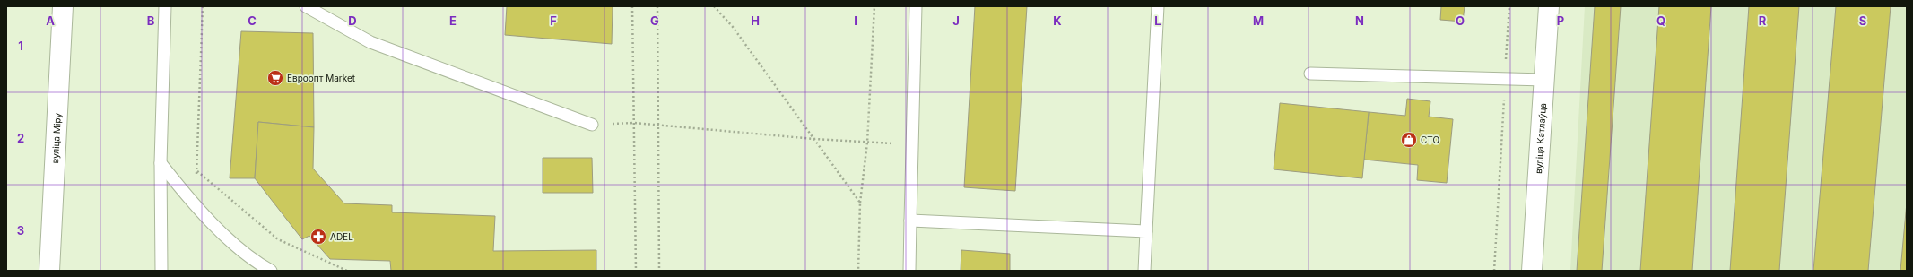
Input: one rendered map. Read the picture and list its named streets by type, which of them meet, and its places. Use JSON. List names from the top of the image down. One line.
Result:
{"streets":{"street":["вуліца Міру","вуліца Катлаўца"]},"places":{"supermarket":["Евроопт Market"],"shop":["СТО"],"pharmacy":["ADEL"]},"grid":{"columns":["A","B","C","D","E","F","G","H","I","J","K","L","M","N","O","P","Q","R","S"],"rows":["1","2","3"]}}
